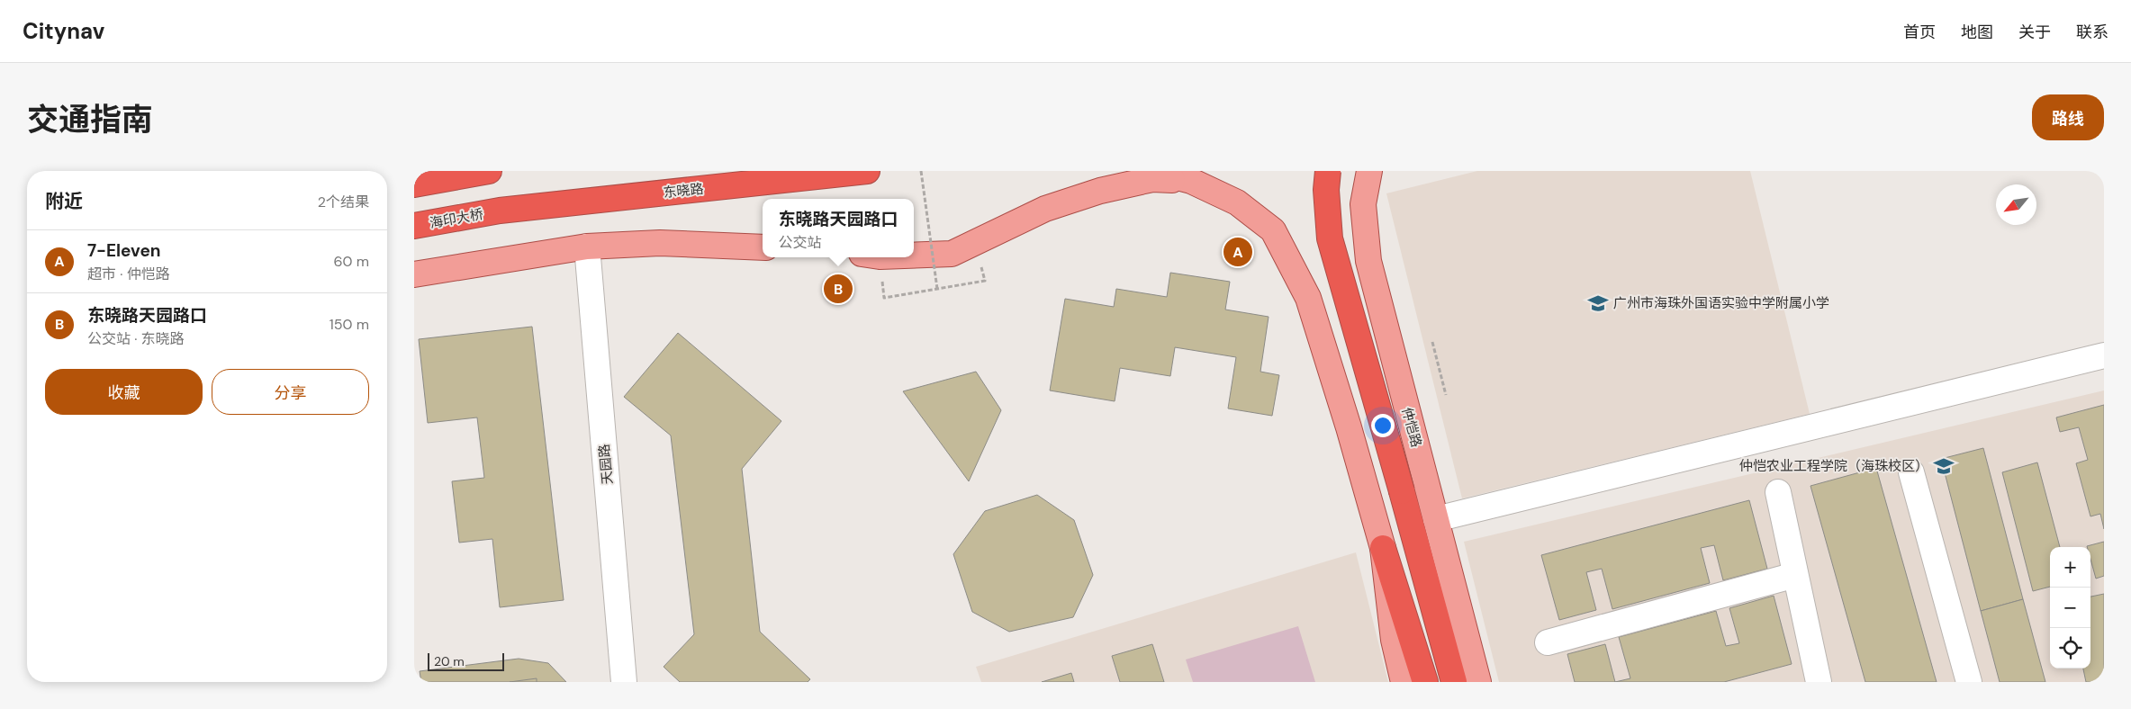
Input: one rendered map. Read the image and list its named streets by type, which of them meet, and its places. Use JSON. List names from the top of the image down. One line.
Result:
{"streets":{"highway":["东晓路","海印大桥"],"main road":["仲恺路"],"street":["天园路"]},"crossings":[["东晓路","海印大桥"]],"places":{"school or university":["广州市海珠外国语实验中学附属小学","仲恺农业工程学院（海珠校区）"]},"scale_bar":"20 m","north":"bottom left","page":{"header":"Citynav","nav":["首页","地图","关于","联系"],"title":"交通指南","buttons":["路线",["收藏","分享"]],"heading":["附近","2个结果"],"popup":["东晓路天园路口","公交站"],"list":[{"mark":"A","name":"7-Eleven","note":"超市 · 仲恺路","value":"60 m"},{"mark":"B","name":"东晓路天园路口","note":"公交站 · 东晓路","value":"150 m"}],"pins":["A","B"],"map_buttons":["+","−"],"scale":"20 m"}}
